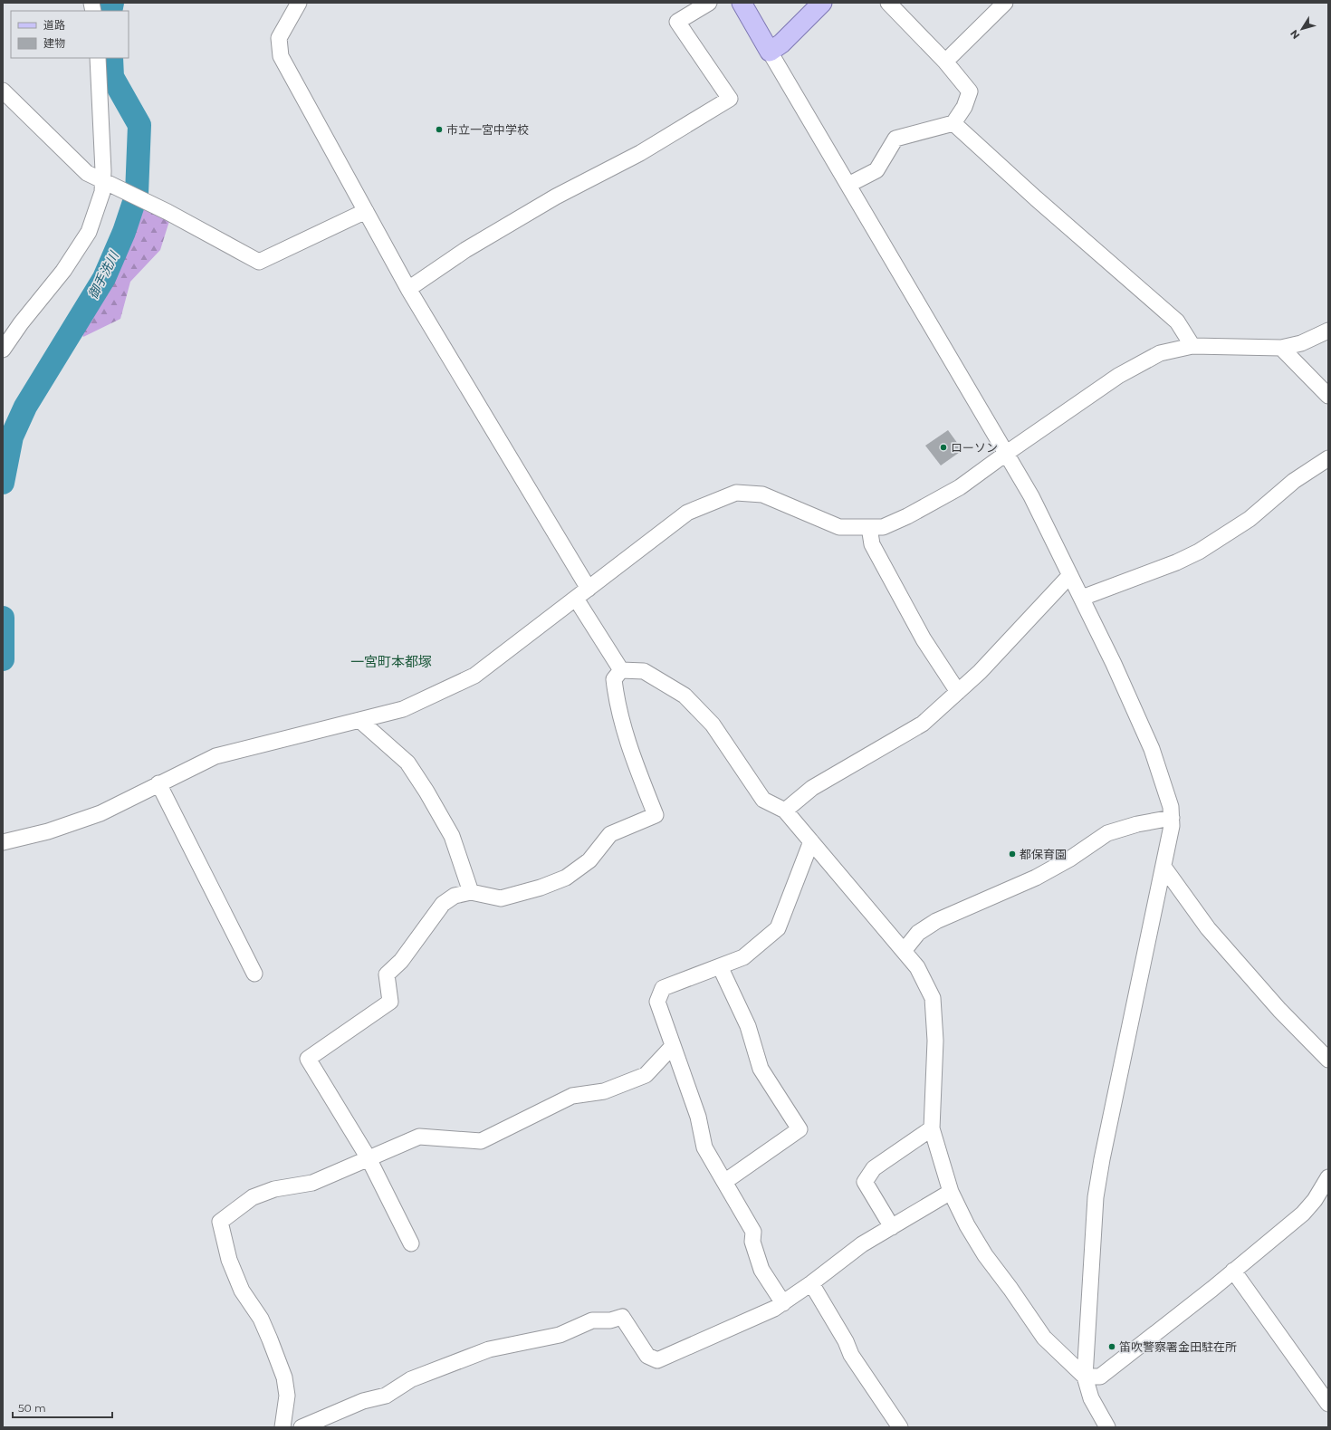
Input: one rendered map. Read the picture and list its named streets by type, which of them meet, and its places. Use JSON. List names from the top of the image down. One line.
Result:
{"districts":["一宮町本都塚"],"water":["御手洗川"],"places":["市立一宮中学校","ローソン","都保育園","笛吹警察署金田駐在所"],"legend":["道路","建物"],"scale_bar":"50 m","north":"bottom left"}
